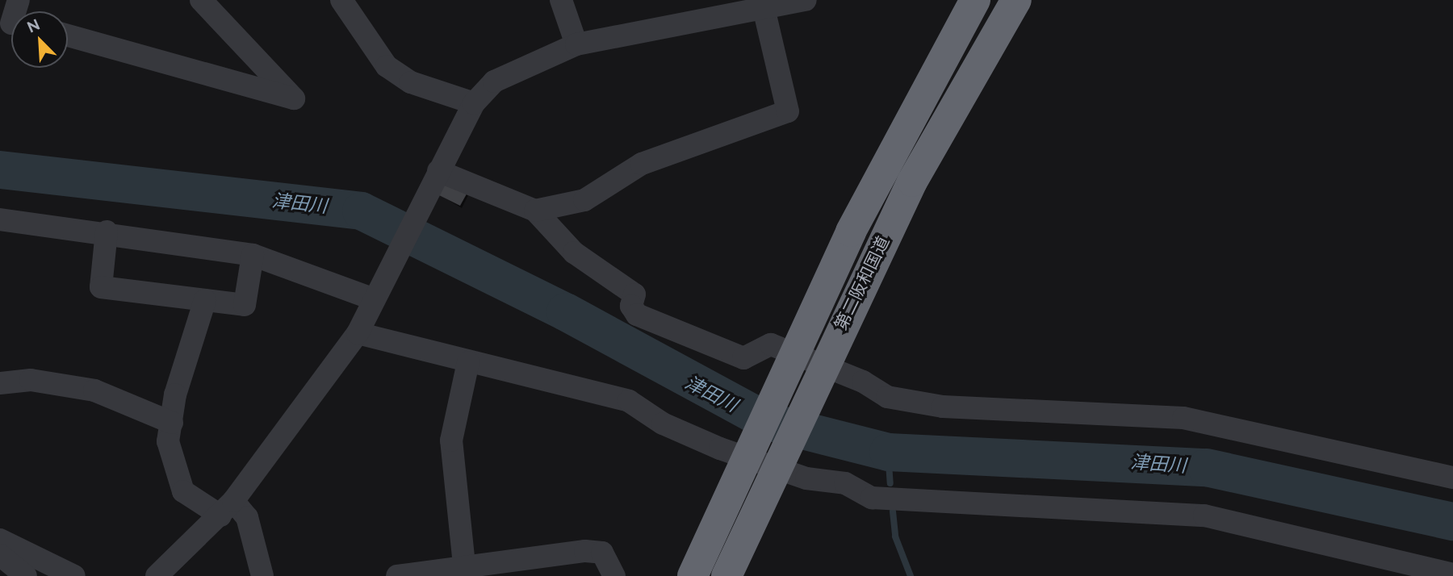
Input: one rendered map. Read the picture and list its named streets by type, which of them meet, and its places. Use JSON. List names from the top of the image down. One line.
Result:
{"streets":{"highway":["第二阪和国道"]},"water":["津田川"],"north":"top left"}
